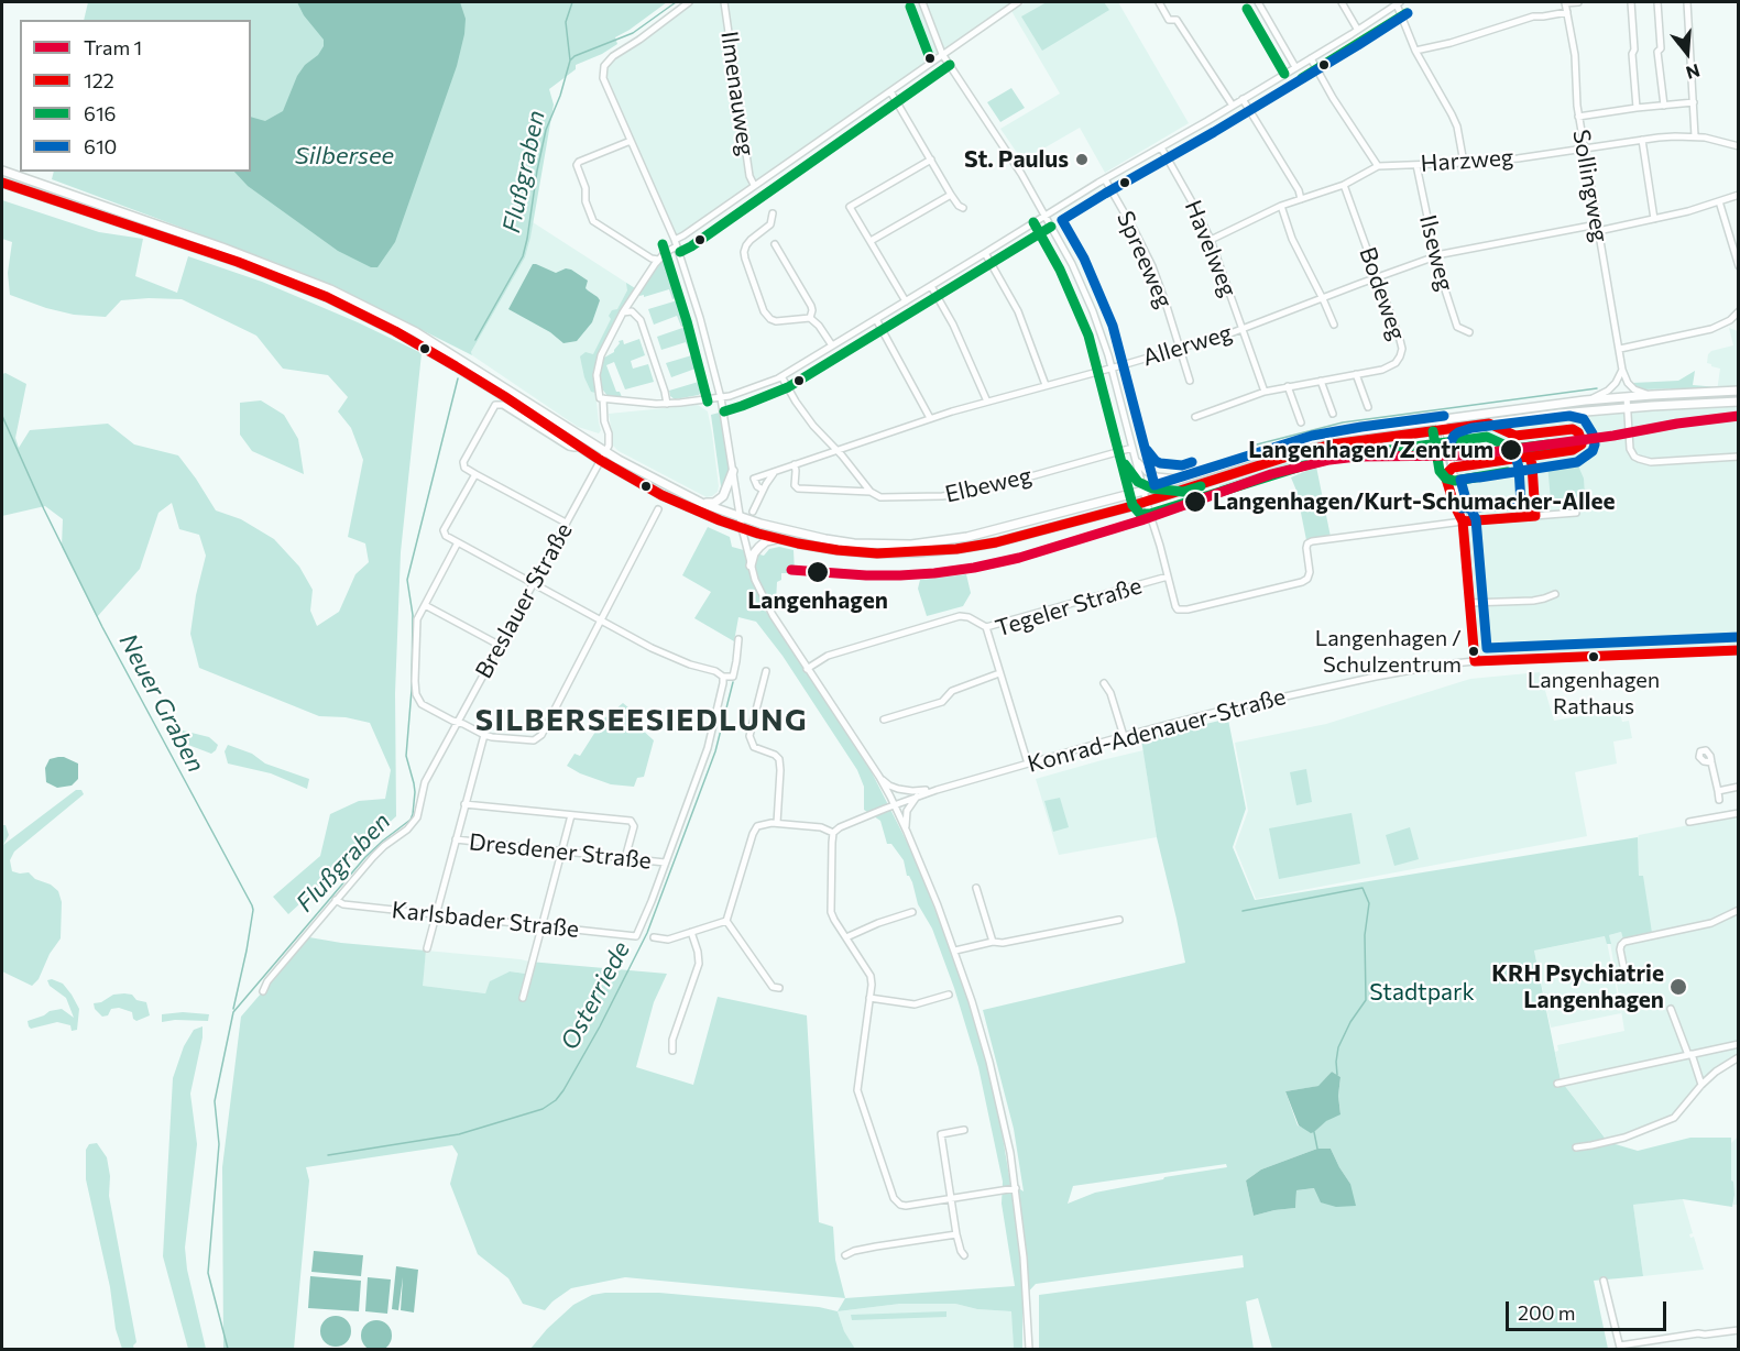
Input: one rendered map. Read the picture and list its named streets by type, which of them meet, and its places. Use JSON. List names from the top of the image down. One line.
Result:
{"streets":{"street":["Ilmenauweg","Harzweg","Sollingweg","Havelweg","Ilseweg","Spreeweg","Bodeweg","Allerweg","Elbeweg","Breslauer Straße","Tegeler Straße","Konrad-Adenauer-Straße","Dresdener Straße","Karlsbader Straße"]},"crossings":[["Harzweg","Sollingweg"],["Harzweg","Havelweg"],["Harzweg","Ilseweg"],["Harzweg","Bodeweg"],["Sollingweg","Allerweg"],["Havelweg","Bodeweg"],["Havelweg","Allerweg"],["Ilseweg","Allerweg"],["Spreeweg","Allerweg"],["Bodeweg","Allerweg"],["Allerweg","Elbeweg"],["Breslauer Straße","Karlsbader Straße"],["Tegeler Straße","Konrad-Adenauer-Straße"],["Dresdener Straße","Karlsbader Straße"]],"districts":["SILBERSEESIEDLUNG"],"water":["Silbersee","Flußgraben","Neuer Graben","Osterriede"],"parks":["Stadtpark"],"places":["St. Paulus","Langenhagen/Zentrum","Langenhagen/Kurt-Schumacher-Allee","Langenhagen","Langenhagen / Schulzentrum","Langenhagen Rathaus","KRH Psychiatrie Langenhagen"],"lines":["transit line 616","transit line 610","transit line 122","tram line 1"],"legend":["Tram 1","122","616","610"],"scale_bar":"200 m","north":"bottom"}
